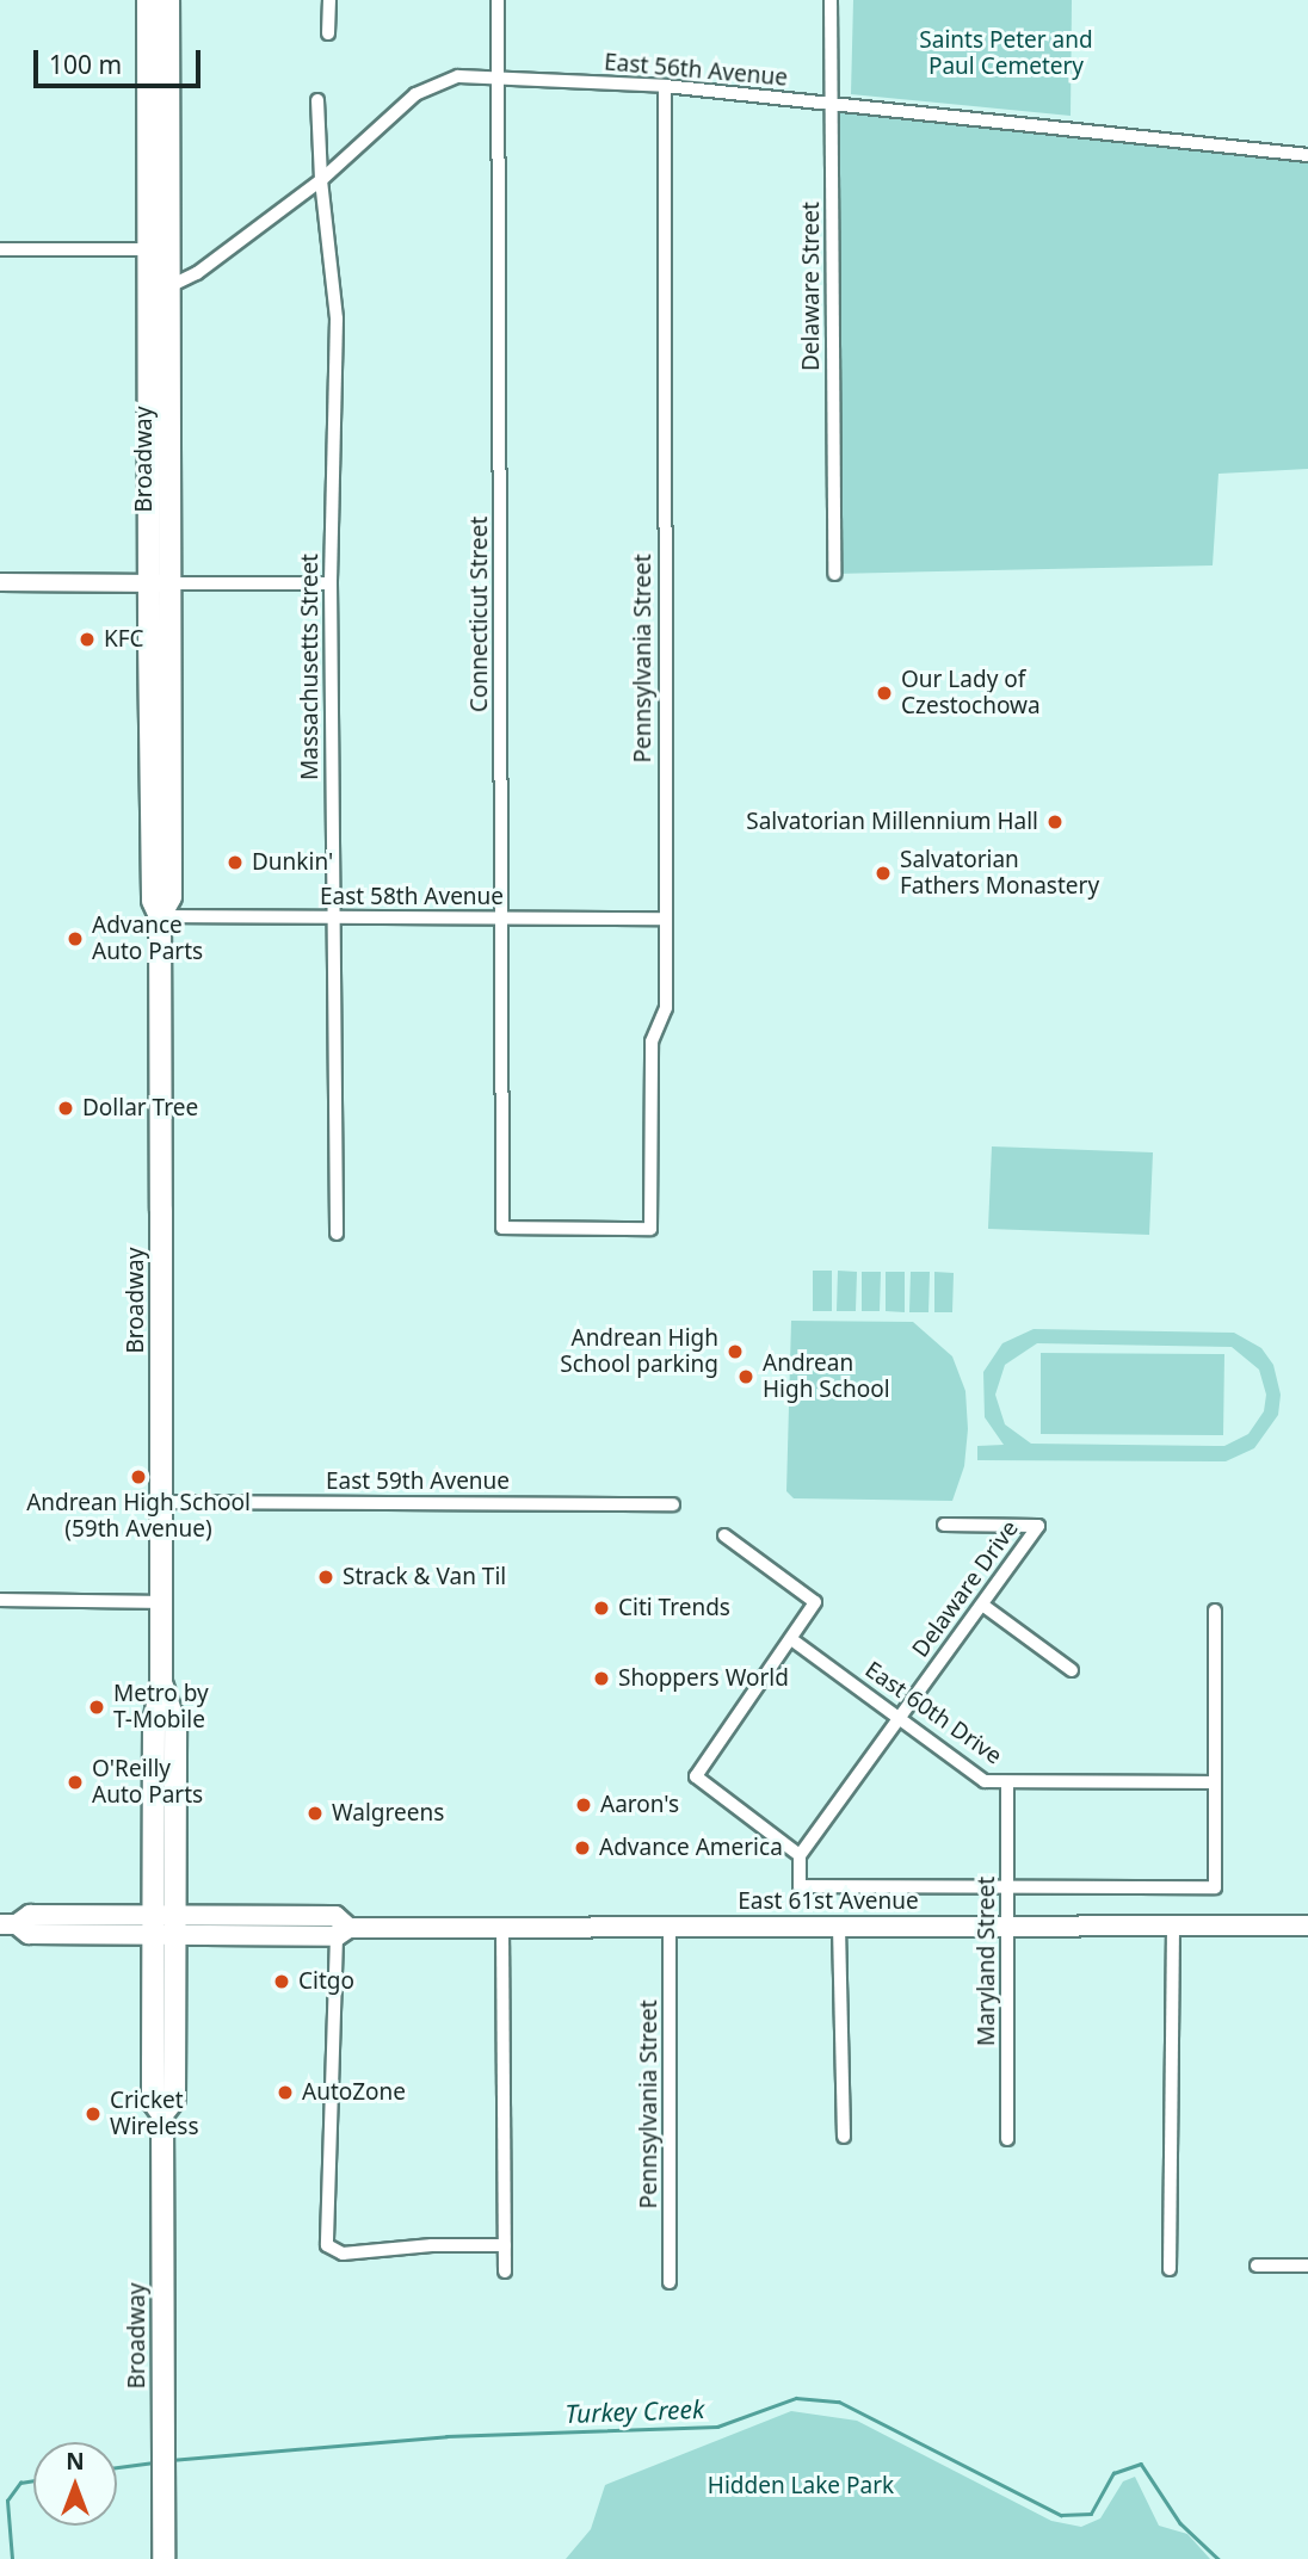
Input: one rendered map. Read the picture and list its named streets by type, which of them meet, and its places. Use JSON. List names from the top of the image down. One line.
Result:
{"streets":{"main road":["Broadway","East 61st Avenue"],"street":["East 56th Avenue","Delaware Street","Connecticut Street","Pennsylvania Street","Massachusetts Street","East 58th Avenue","East 59th Avenue","Delaware Drive","East 60th Drive","Maryland Street"]},"crossings":[["East 56th Avenue","Delaware Street"],["East 56th Avenue","Broadway"],["East 56th Avenue","Connecticut Street"],["East 56th Avenue","Pennsylvania Street"],["East 56th Avenue","Massachusetts Street"],["Broadway","East 58th Avenue"],["Broadway","East 59th Avenue"],["Broadway","East 61st Avenue"],["Connecticut Street","Pennsylvania Street"],["Connecticut Street","East 58th Avenue"],["Pennsylvania Street","East 58th Avenue"],["Pennsylvania Street","East 61st Avenue"],["Massachusetts Street","East 58th Avenue"],["Delaware Drive","East 60th Drive"],["East 60th Drive","Maryland Street"],["East 61st Avenue","Maryland Street"]],"water":["Turkey Creek"],"parks":["Saints Peter and Paul Cemetery","Hidden Lake Park"],"places":["KFC","Our Lady of Czestochowa","Salvatorian Millennium Hall","Dunkin'","Salvatorian Fathers Monastery","Advance Auto Parts","Dollar Tree","Andrean High School parking","Andrean High School","Andrean High School (59th Avenue)","Strack & Van Til","Citi Trends","Shoppers World","Metro by T-Mobile","O'Reilly Auto Parts","Aaron's","Walgreens","Advance America","Citgo","AutoZone","Cricket Wireless"],"scale_bar":"100 m","north":"top"}
